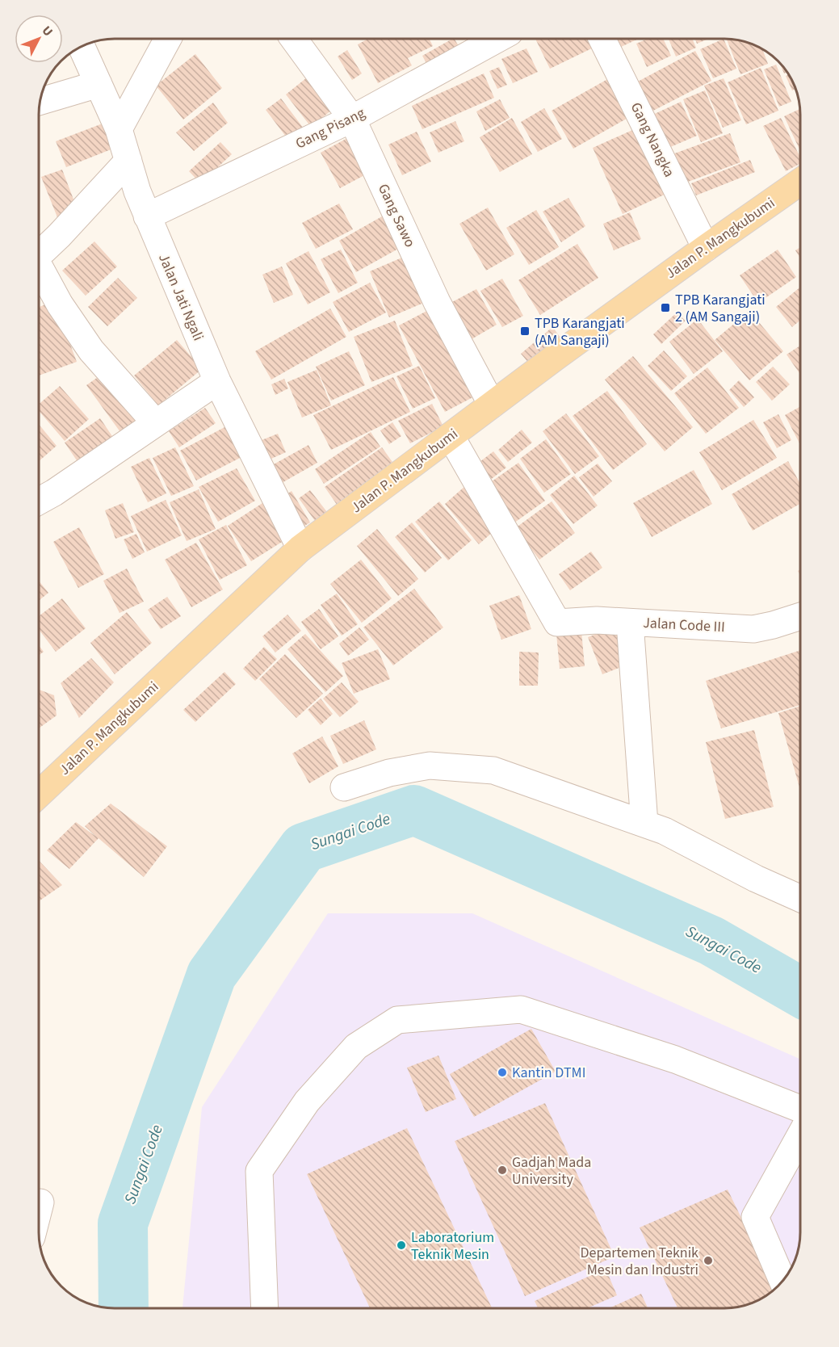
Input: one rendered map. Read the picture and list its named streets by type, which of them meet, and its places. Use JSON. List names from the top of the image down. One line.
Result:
{"streets":{"main road":["Jalan P. Mangkubumi"],"street":["Gang Pisang","Gang Nangka","Gang Sawo","Jalan Jati Ngali","Jalan Code III"]},"crossings":[["Gang Pisang","Gang Sawo"],["Gang Pisang","Jalan Jati Ngali"],["Gang Nangka","Jalan P. Mangkubumi"],["Gang Sawo","Jalan P. Mangkubumi"],["Jalan P. Mangkubumi","Jalan Jati Ngali"],["Jalan P. Mangkubumi","Jalan Code III"]],"water":["Sungai Code"],"places":{"transit":["TPB Karangjati 2 (AM Sangaji)","TPB Karangjati (AM Sangaji)"],"other":["Kantin DTMI","Gadjah Mada University","Laboratorium Teknik Mesin","Departemen Teknik Mesin dan Industri"]},"north":"top right"}
